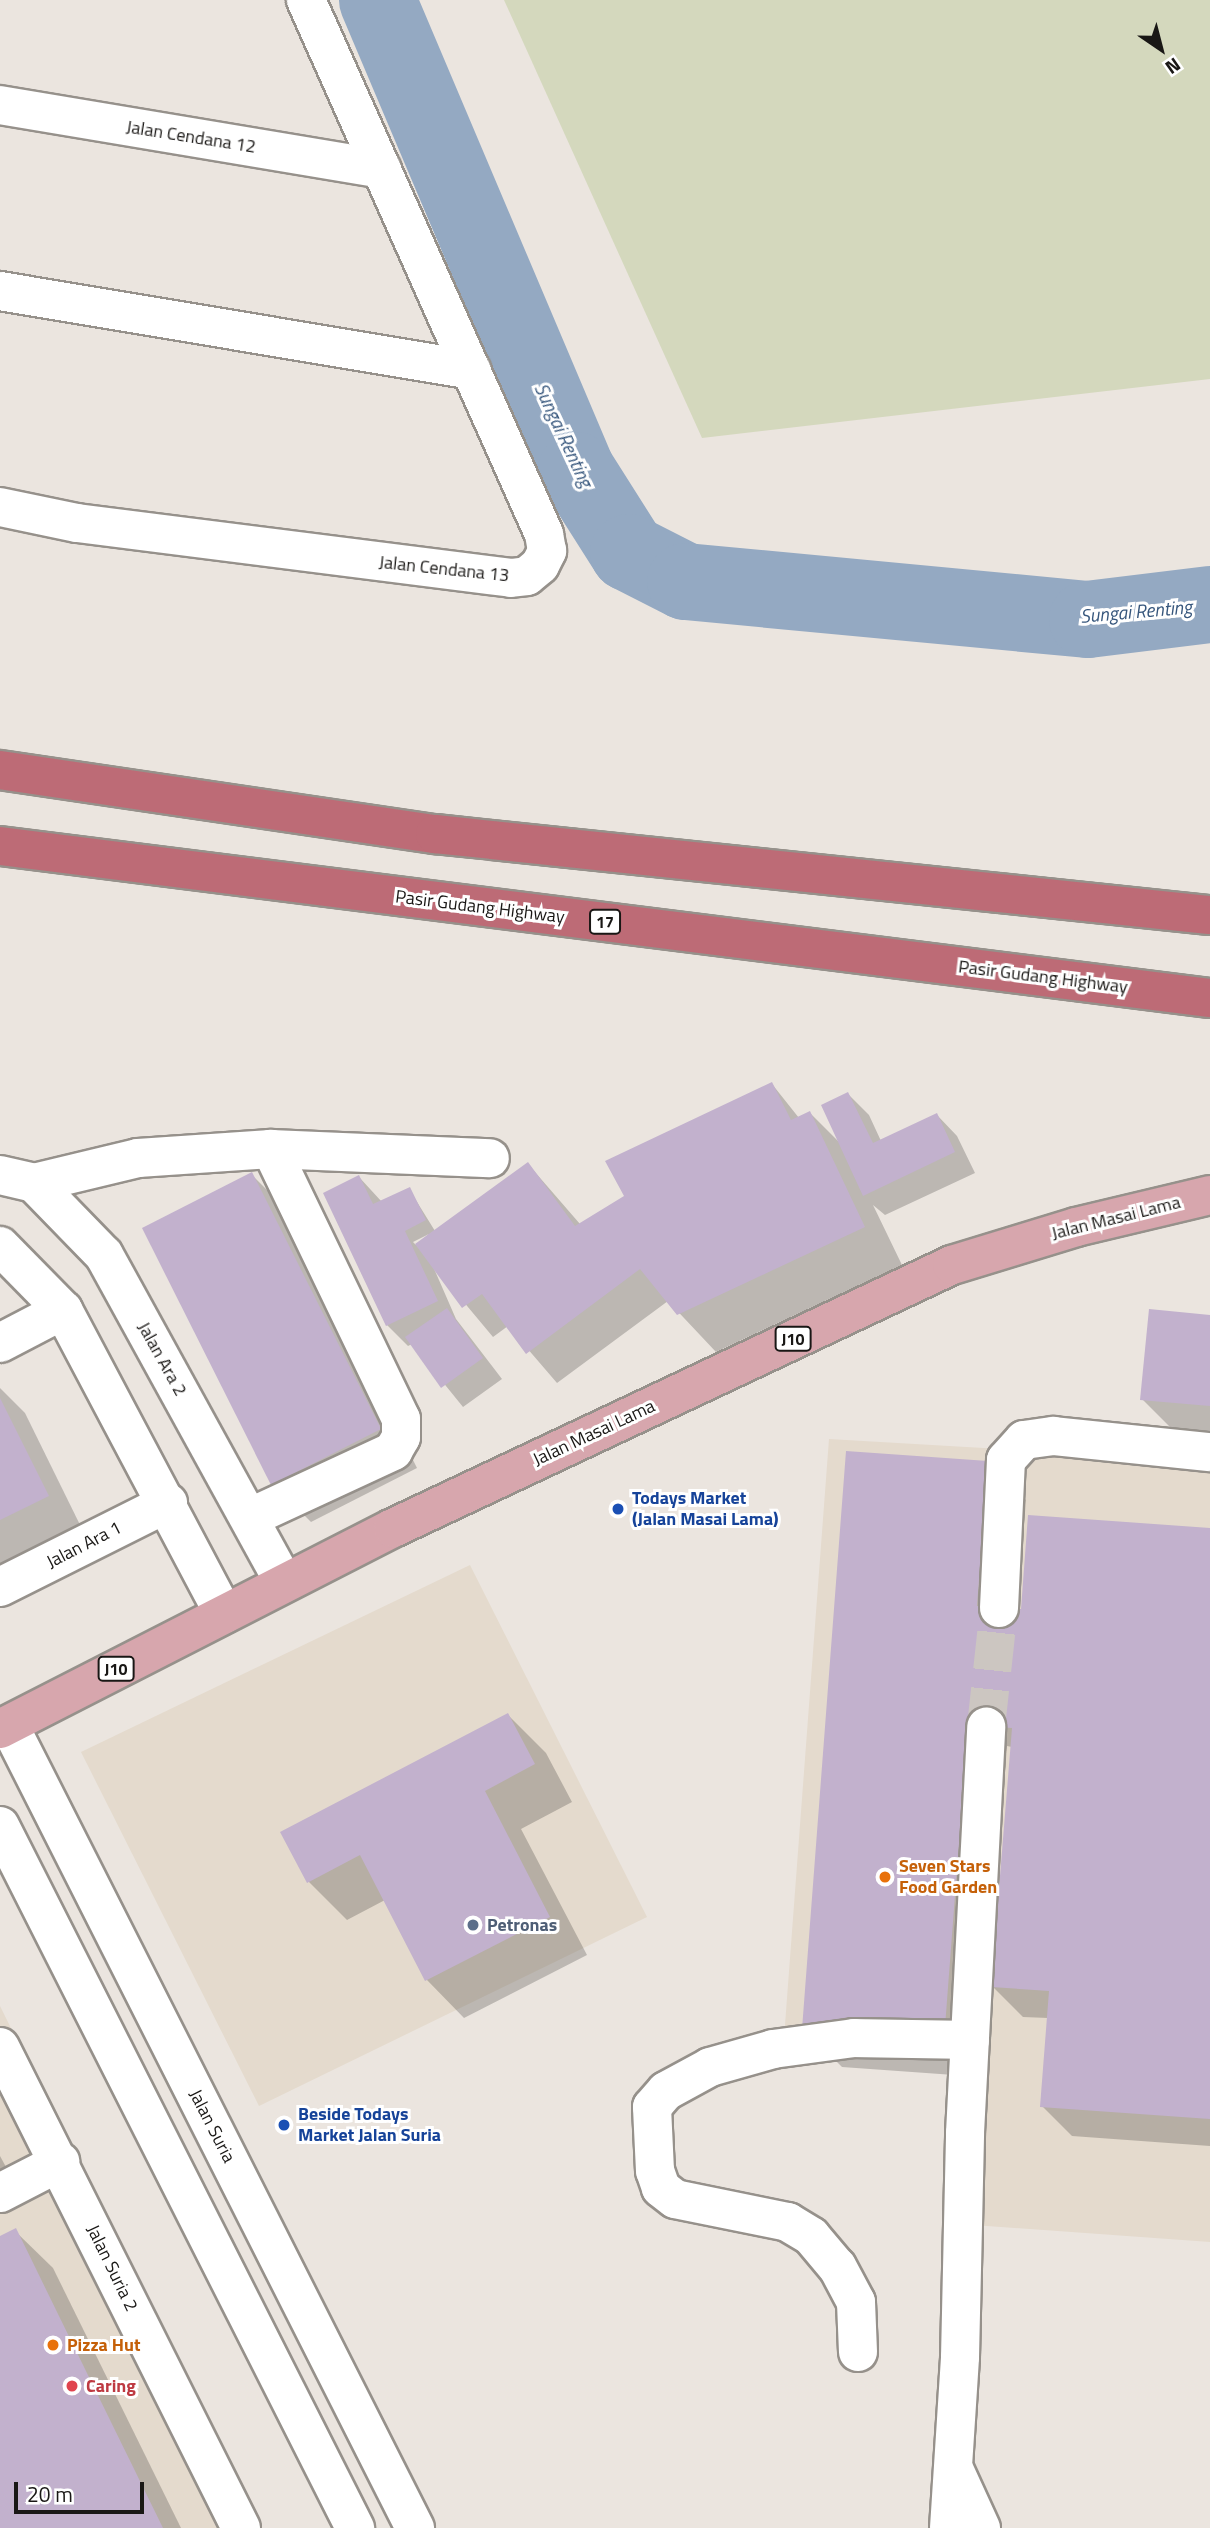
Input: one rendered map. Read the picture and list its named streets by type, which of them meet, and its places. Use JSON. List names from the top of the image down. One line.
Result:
{"streets":{"highway":["Pasir Gudang Highway","17"],"main road":["Jalan Masai Lama","J10"],"street":["Jalan Cendana 12","Jalan Cendana 13","Jalan Ara 2","Jalan Ara 1","Jalan Suria","Jalan Suria 2"]},"crossings":[["Jalan Cendana 12","Jalan Cendana 13"],["Jalan Masai Lama","Jalan Ara 2"],["Jalan Masai Lama","Jalan Suria"]],"water":["Sungai Renting"],"places":["Todays Market (Jalan Masai Lama)","Seven Stars Food Garden","Petronas","Beside Todays Market Jalan Suria","Pizza Hut","Caring"],"scale_bar":"20 m","north":"bottom right"}
